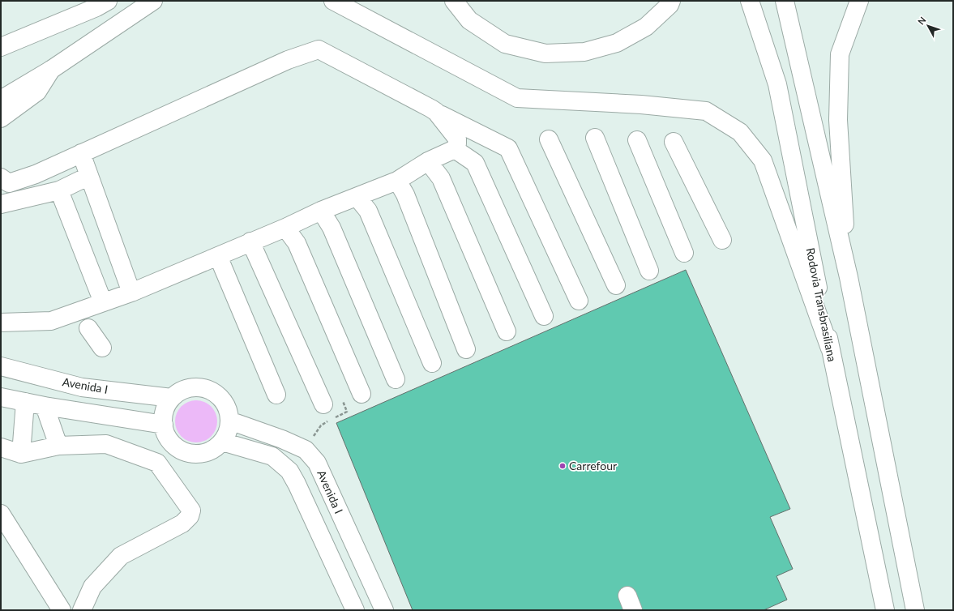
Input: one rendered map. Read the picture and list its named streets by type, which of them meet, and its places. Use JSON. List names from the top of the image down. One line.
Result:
{"streets":{"main road":["Rodovia Transbrasiliana","Avenida I"]},"places":["Carrefour"],"north":"top left"}
